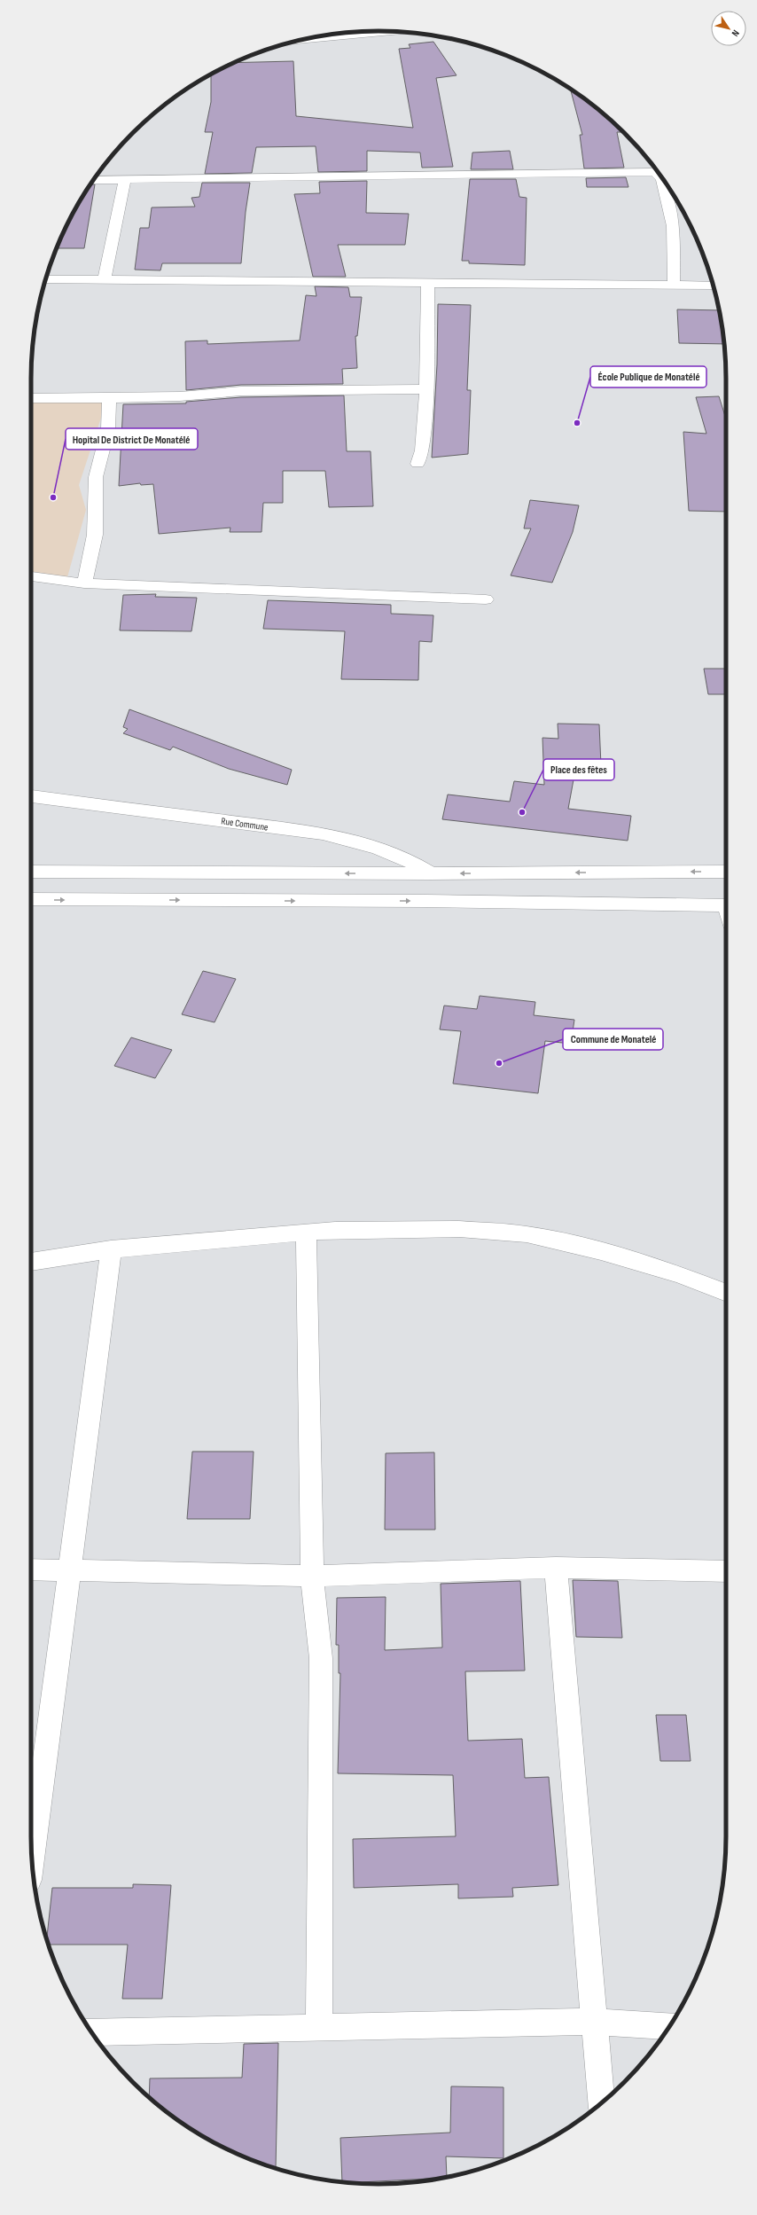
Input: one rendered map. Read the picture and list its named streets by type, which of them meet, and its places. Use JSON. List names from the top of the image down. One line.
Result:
{"streets":{"street":["Rue Commune"]},"places":["École Publique de Monatélé","Hopital De District De Monatélé","Place des fêtes","Commune de Monatelé"],"north":"bottom right"}
